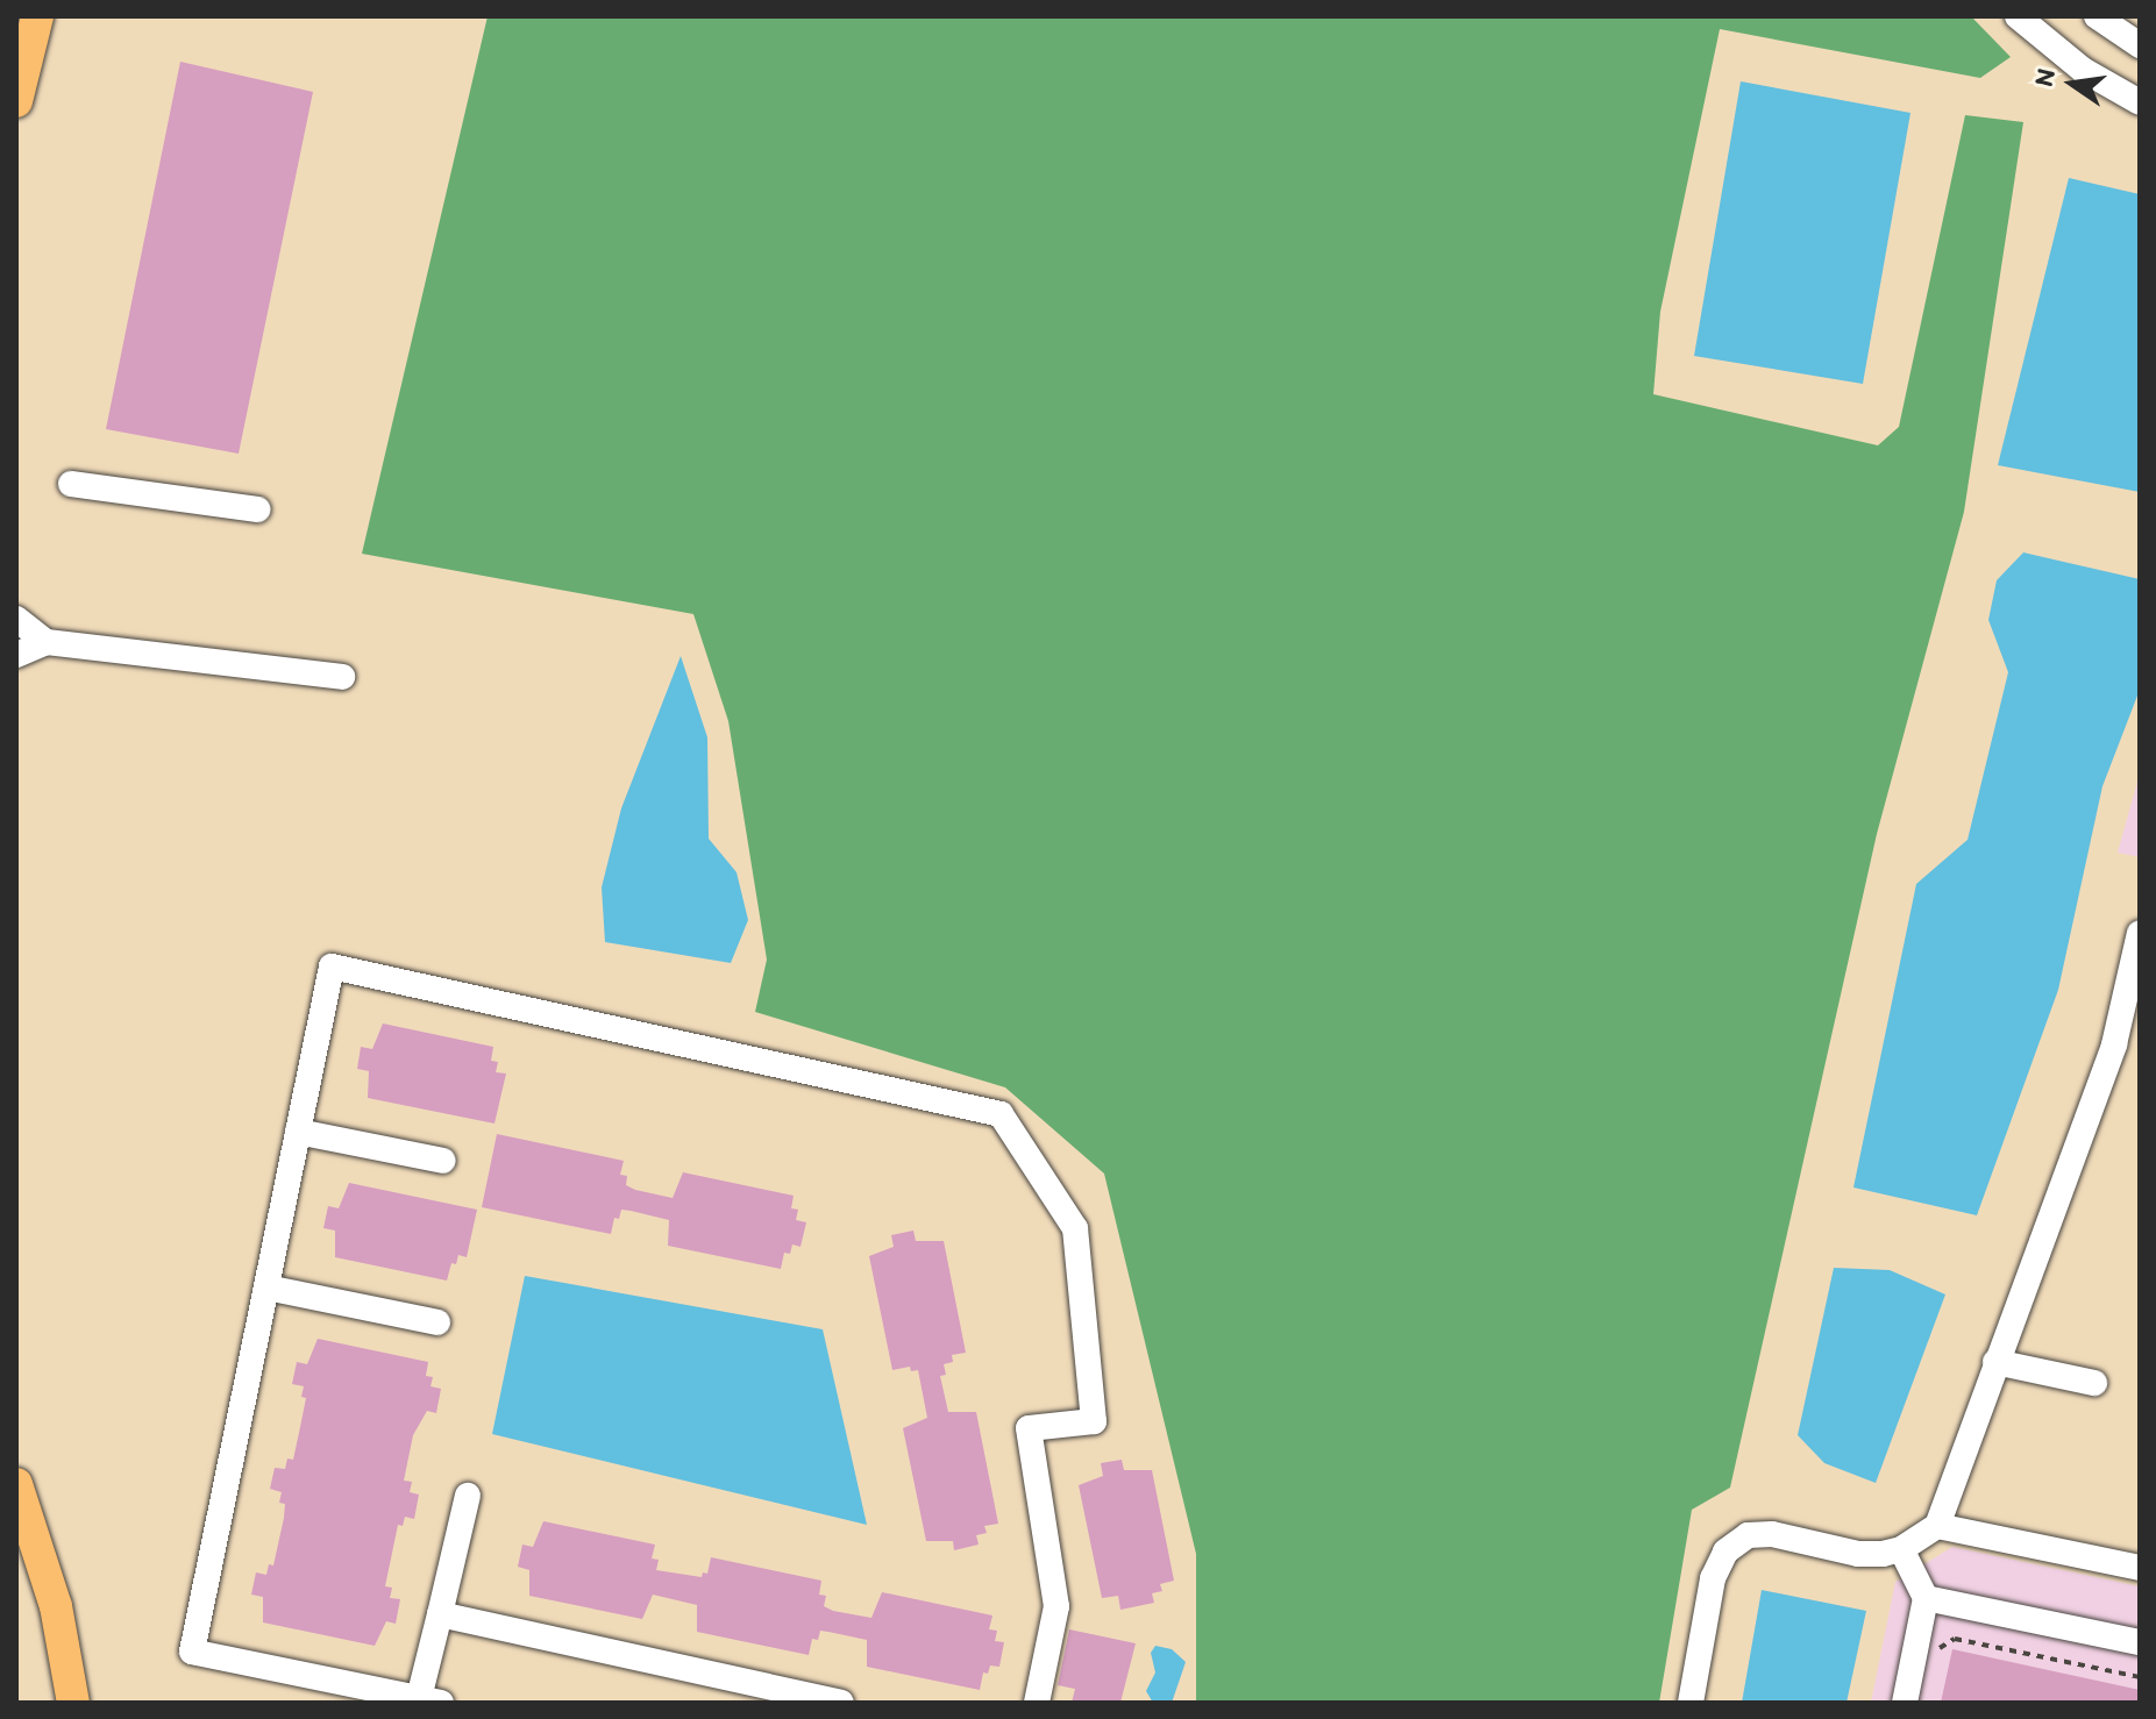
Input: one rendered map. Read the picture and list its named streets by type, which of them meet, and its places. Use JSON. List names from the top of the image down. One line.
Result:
{"north":"left"}
